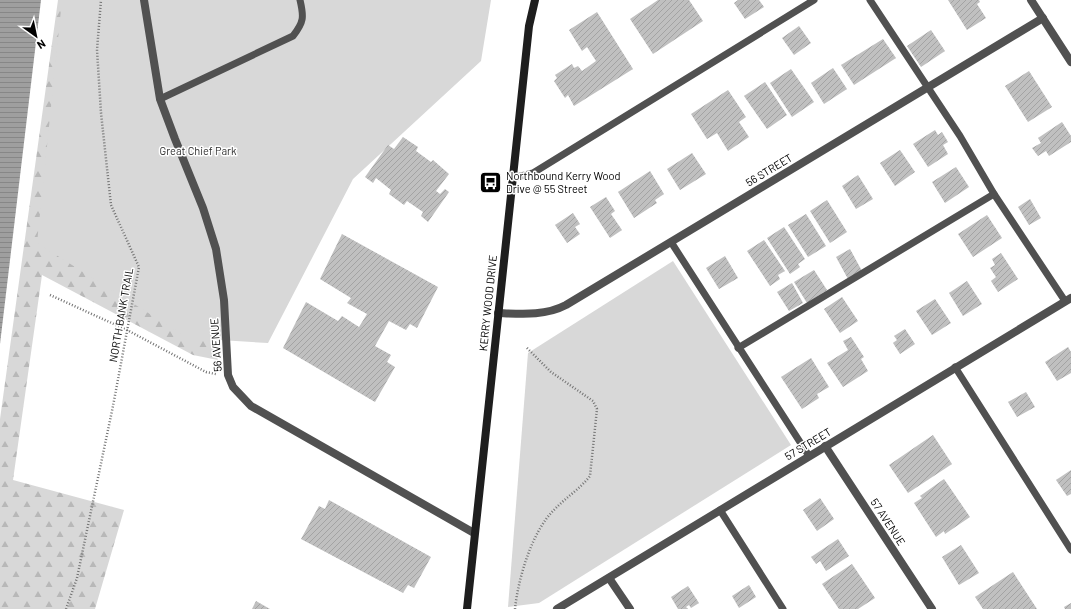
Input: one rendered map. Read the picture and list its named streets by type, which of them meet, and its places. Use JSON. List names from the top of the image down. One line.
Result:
{"streets":{"street":["56 STREET","KERRY WOOD DRIVE","56 AVENUE","57 STREET","57 AVENUE"],"path":["NORTH BANK TRAIL"]},"crossings":[["56 STREET","KERRY WOOD DRIVE"],["KERRY WOOD DRIVE","56 AVENUE"],["57 STREET","57 AVENUE"]],"parks":["Great Chief Park"],"places":{"bus stop":["Northbound Kerry Wood Drive @ 55 Street"]},"north":"bottom right"}
